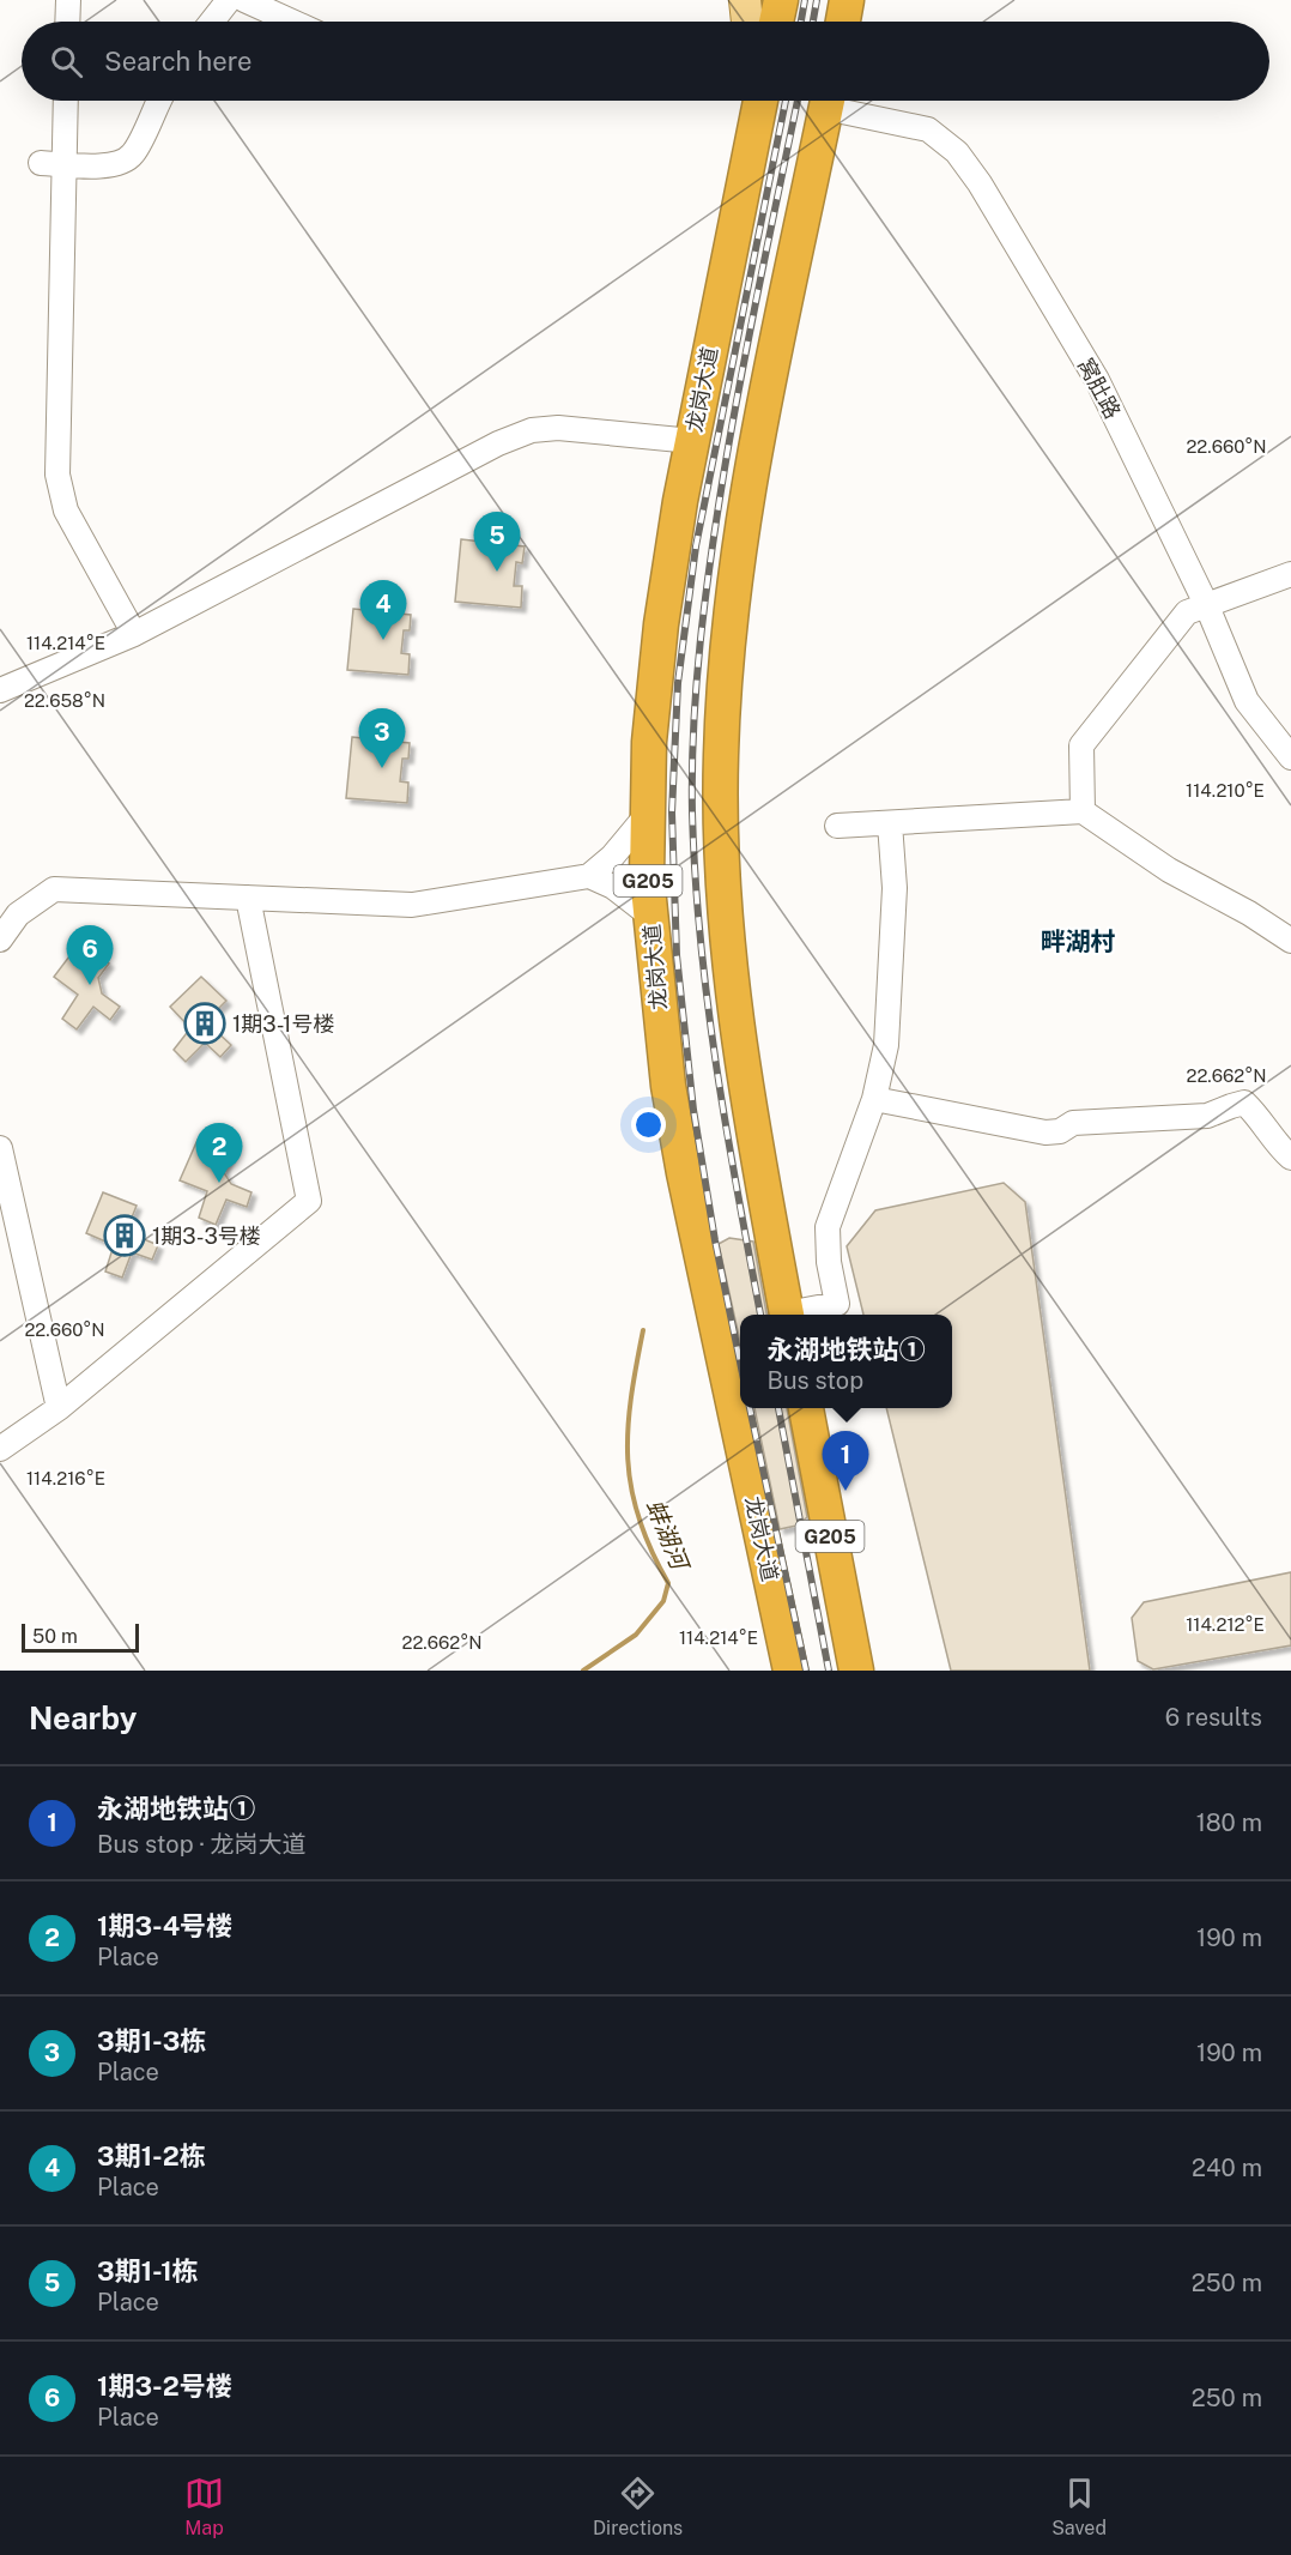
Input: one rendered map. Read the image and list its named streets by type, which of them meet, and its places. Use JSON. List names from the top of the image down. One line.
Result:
{"streets":{"highway":["龙岗大道","G205"],"street":["窝肚路"]},"districts":["畔湖村"],"water":["蚌湖河"],"places":{"building":["1期3-1号楼","1期3-3号楼"]},"scale_bar":"50 m","page":{"search":"Search here","pins":["5","4","3","6","2","1"],"popup":["永湖地铁站①","Bus stop"],"scale":"50 m","heading":["Nearby","6 results"],"list":[{"mark":"1","name":"永湖地铁站①","note":"Bus stop · 龙岗大道","value":"180 m"},{"mark":"2","name":"1期3-4号楼","note":"Place","value":"190 m"},{"mark":"3","name":"3期1-3栋","note":"Place","value":"190 m"},{"mark":"4","name":"3期1-2栋","note":"Place","value":"240 m"},{"mark":"5","name":"3期1-1栋","note":"Place","value":"250 m"},{"mark":"6","name":"1期3-2号楼","note":"Place","value":"250 m"}],"nav":["Map","Directions","Saved"]},"coordinates":["22.660°N","114.214°E","22.658°N","114.210°E","22.662°N","114.216°E","114.212°E"]}
